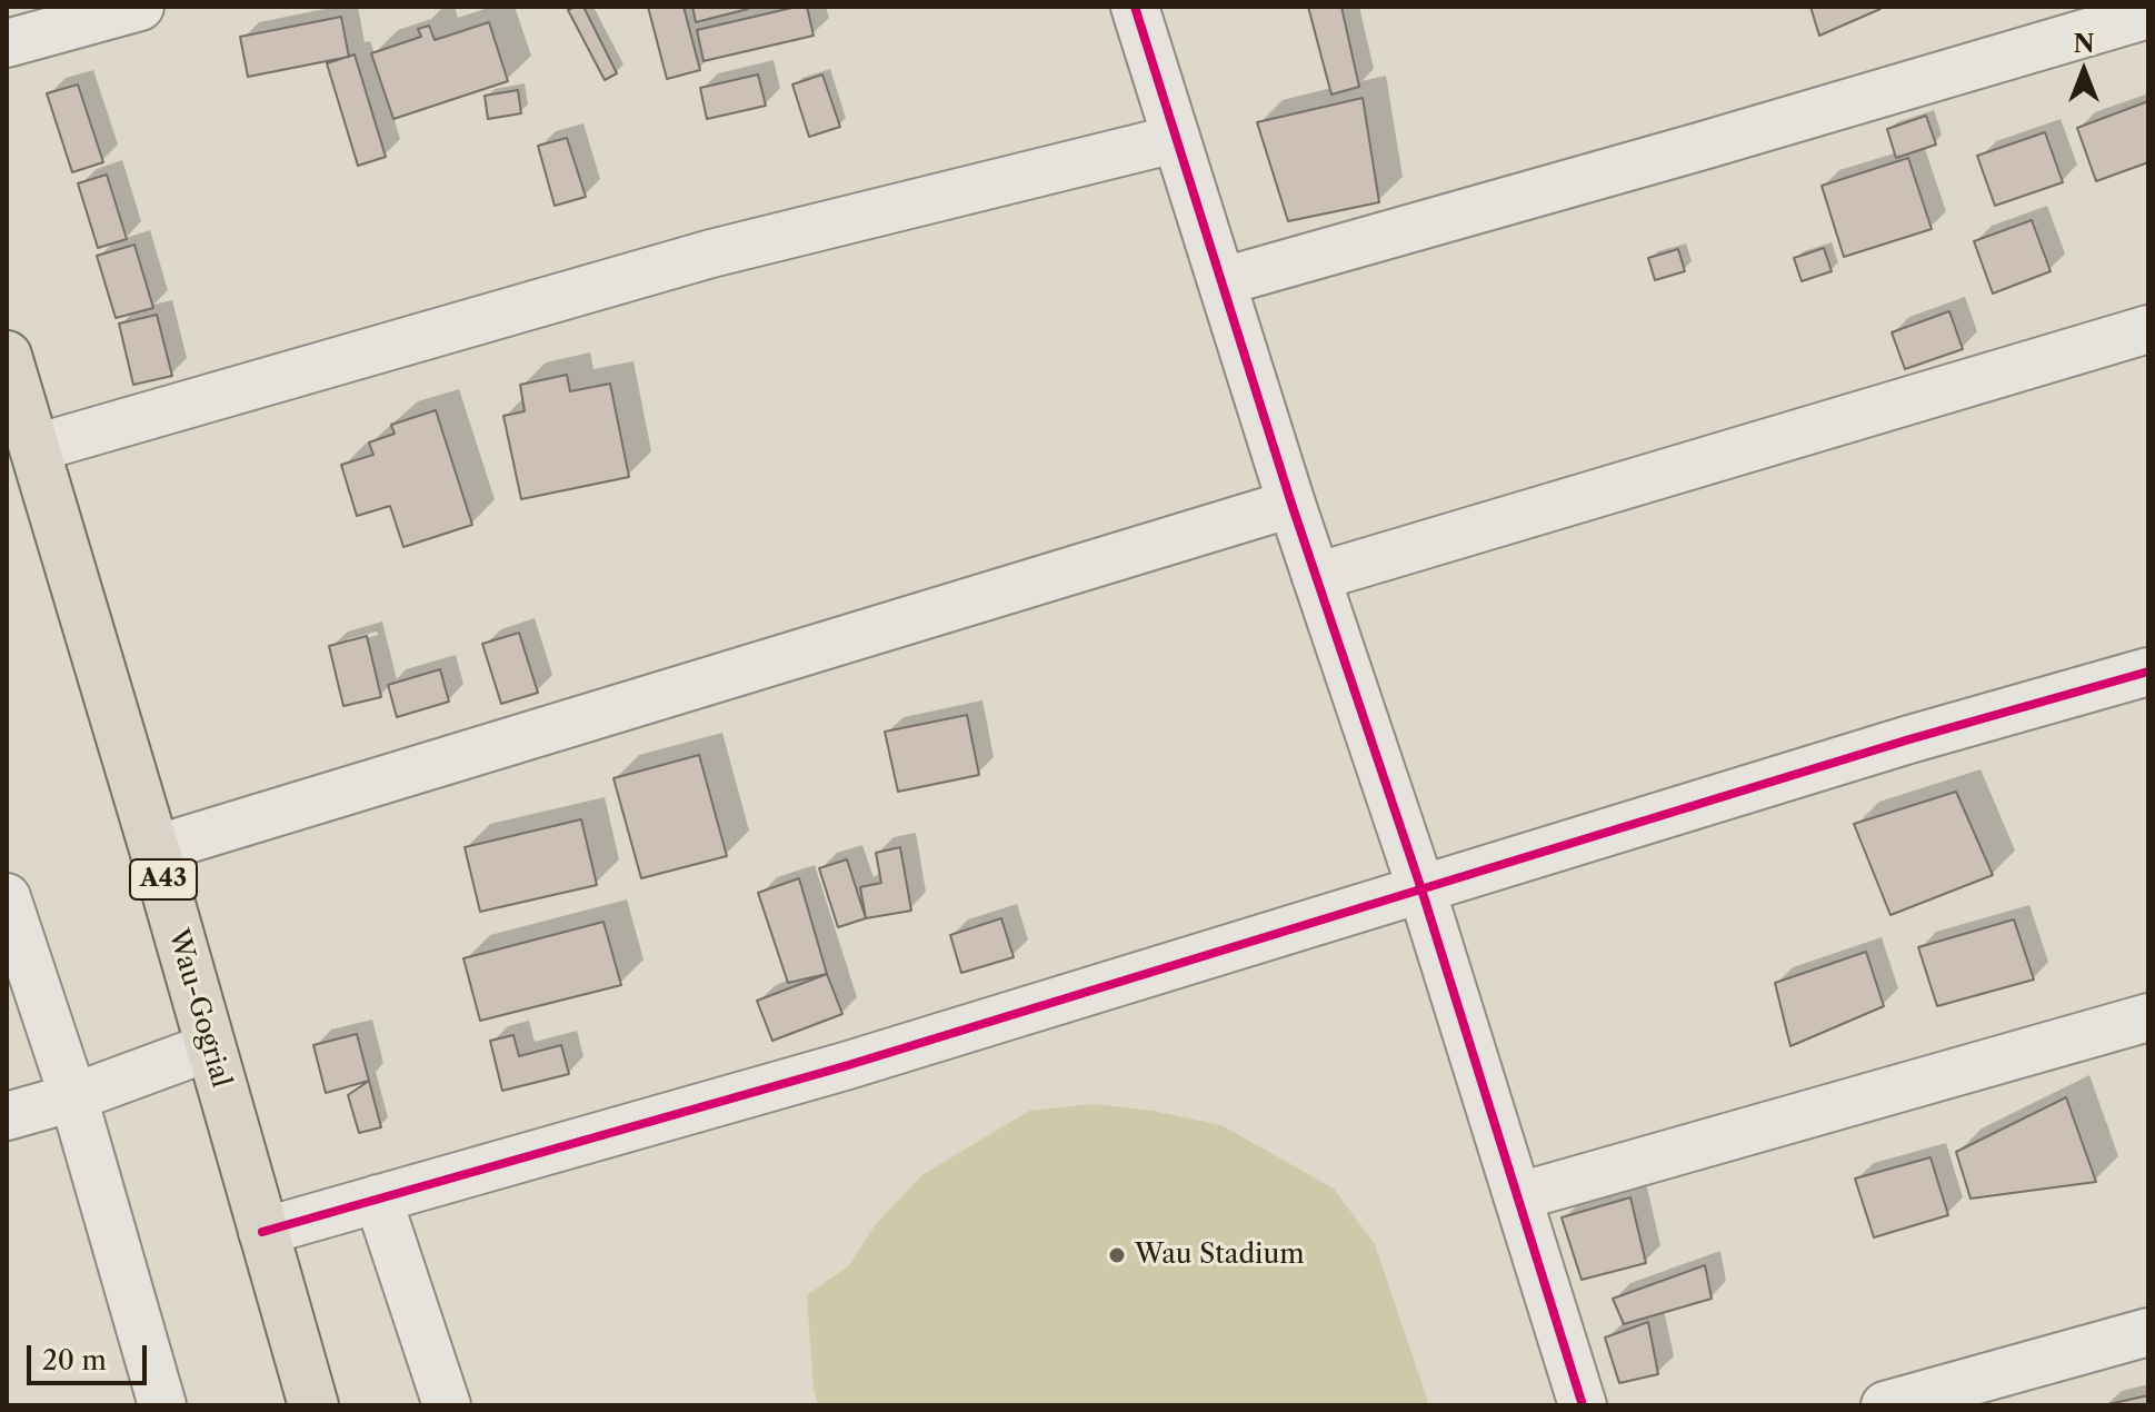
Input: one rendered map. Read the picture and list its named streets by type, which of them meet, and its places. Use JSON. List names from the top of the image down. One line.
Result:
{"streets":{"main road":["A43","Wau-Gogrial"]},"places":["Wau Stadium"],"scale_bar":"20 m","north":"top"}
